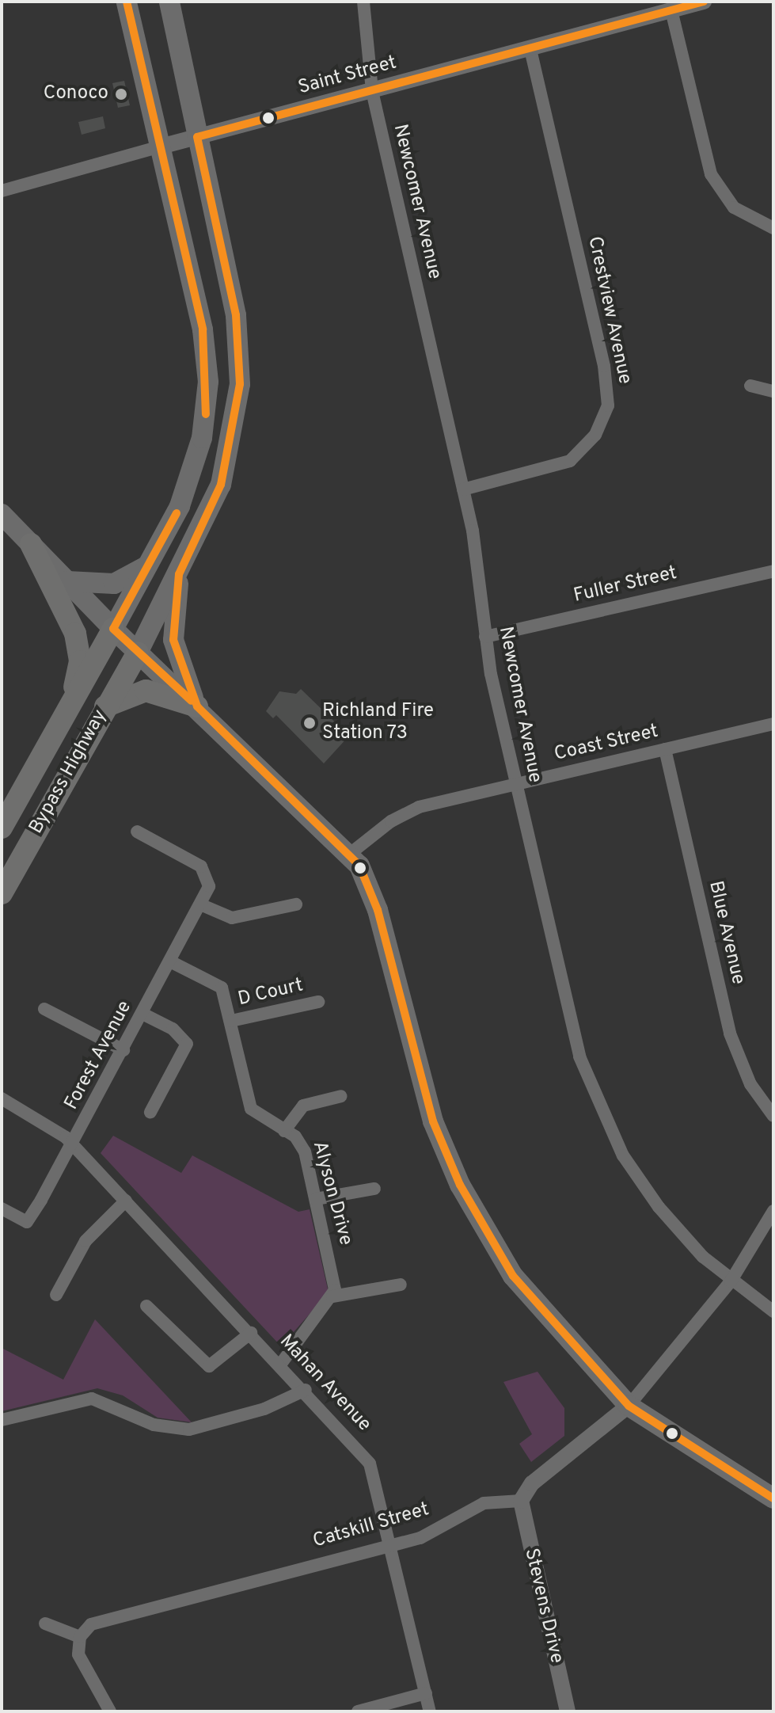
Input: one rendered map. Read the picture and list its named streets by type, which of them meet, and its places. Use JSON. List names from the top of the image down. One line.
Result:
{"streets":{"highway":["Bypass Highway"],"street":["Saint Street","Newcomer Avenue","Crestview Avenue","Fuller Street","Coast Street","Blue Avenue","D Court","Forest Avenue","Alyson Drive","Mahan Avenue","Catskill Street","Stevens Drive"]},"crossings":[["Saint Street","Newcomer Avenue"],["Saint Street","Crestview Avenue"],["Newcomer Avenue","Crestview Avenue"],["Newcomer Avenue","Fuller Street"],["Newcomer Avenue","Coast Street"],["Coast Street","Blue Avenue"],["D Court","Alyson Drive"],["Forest Avenue","Alyson Drive"],["Forest Avenue","Mahan Avenue"],["Mahan Avenue","Catskill Street"],["Catskill Street","Stevens Drive"]],"places":["Conoco","Richland Fire Station 73"]}
